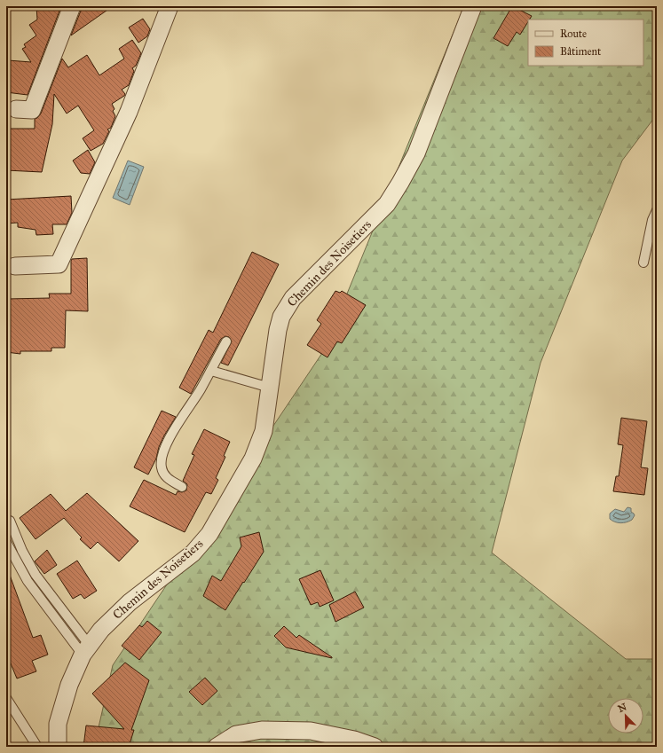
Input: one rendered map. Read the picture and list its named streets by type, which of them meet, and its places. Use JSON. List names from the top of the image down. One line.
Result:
{"streets":{"street":["Chemin des Noisetiers"]},"legend":["Route","Bâtiment"],"north":"top left"}
